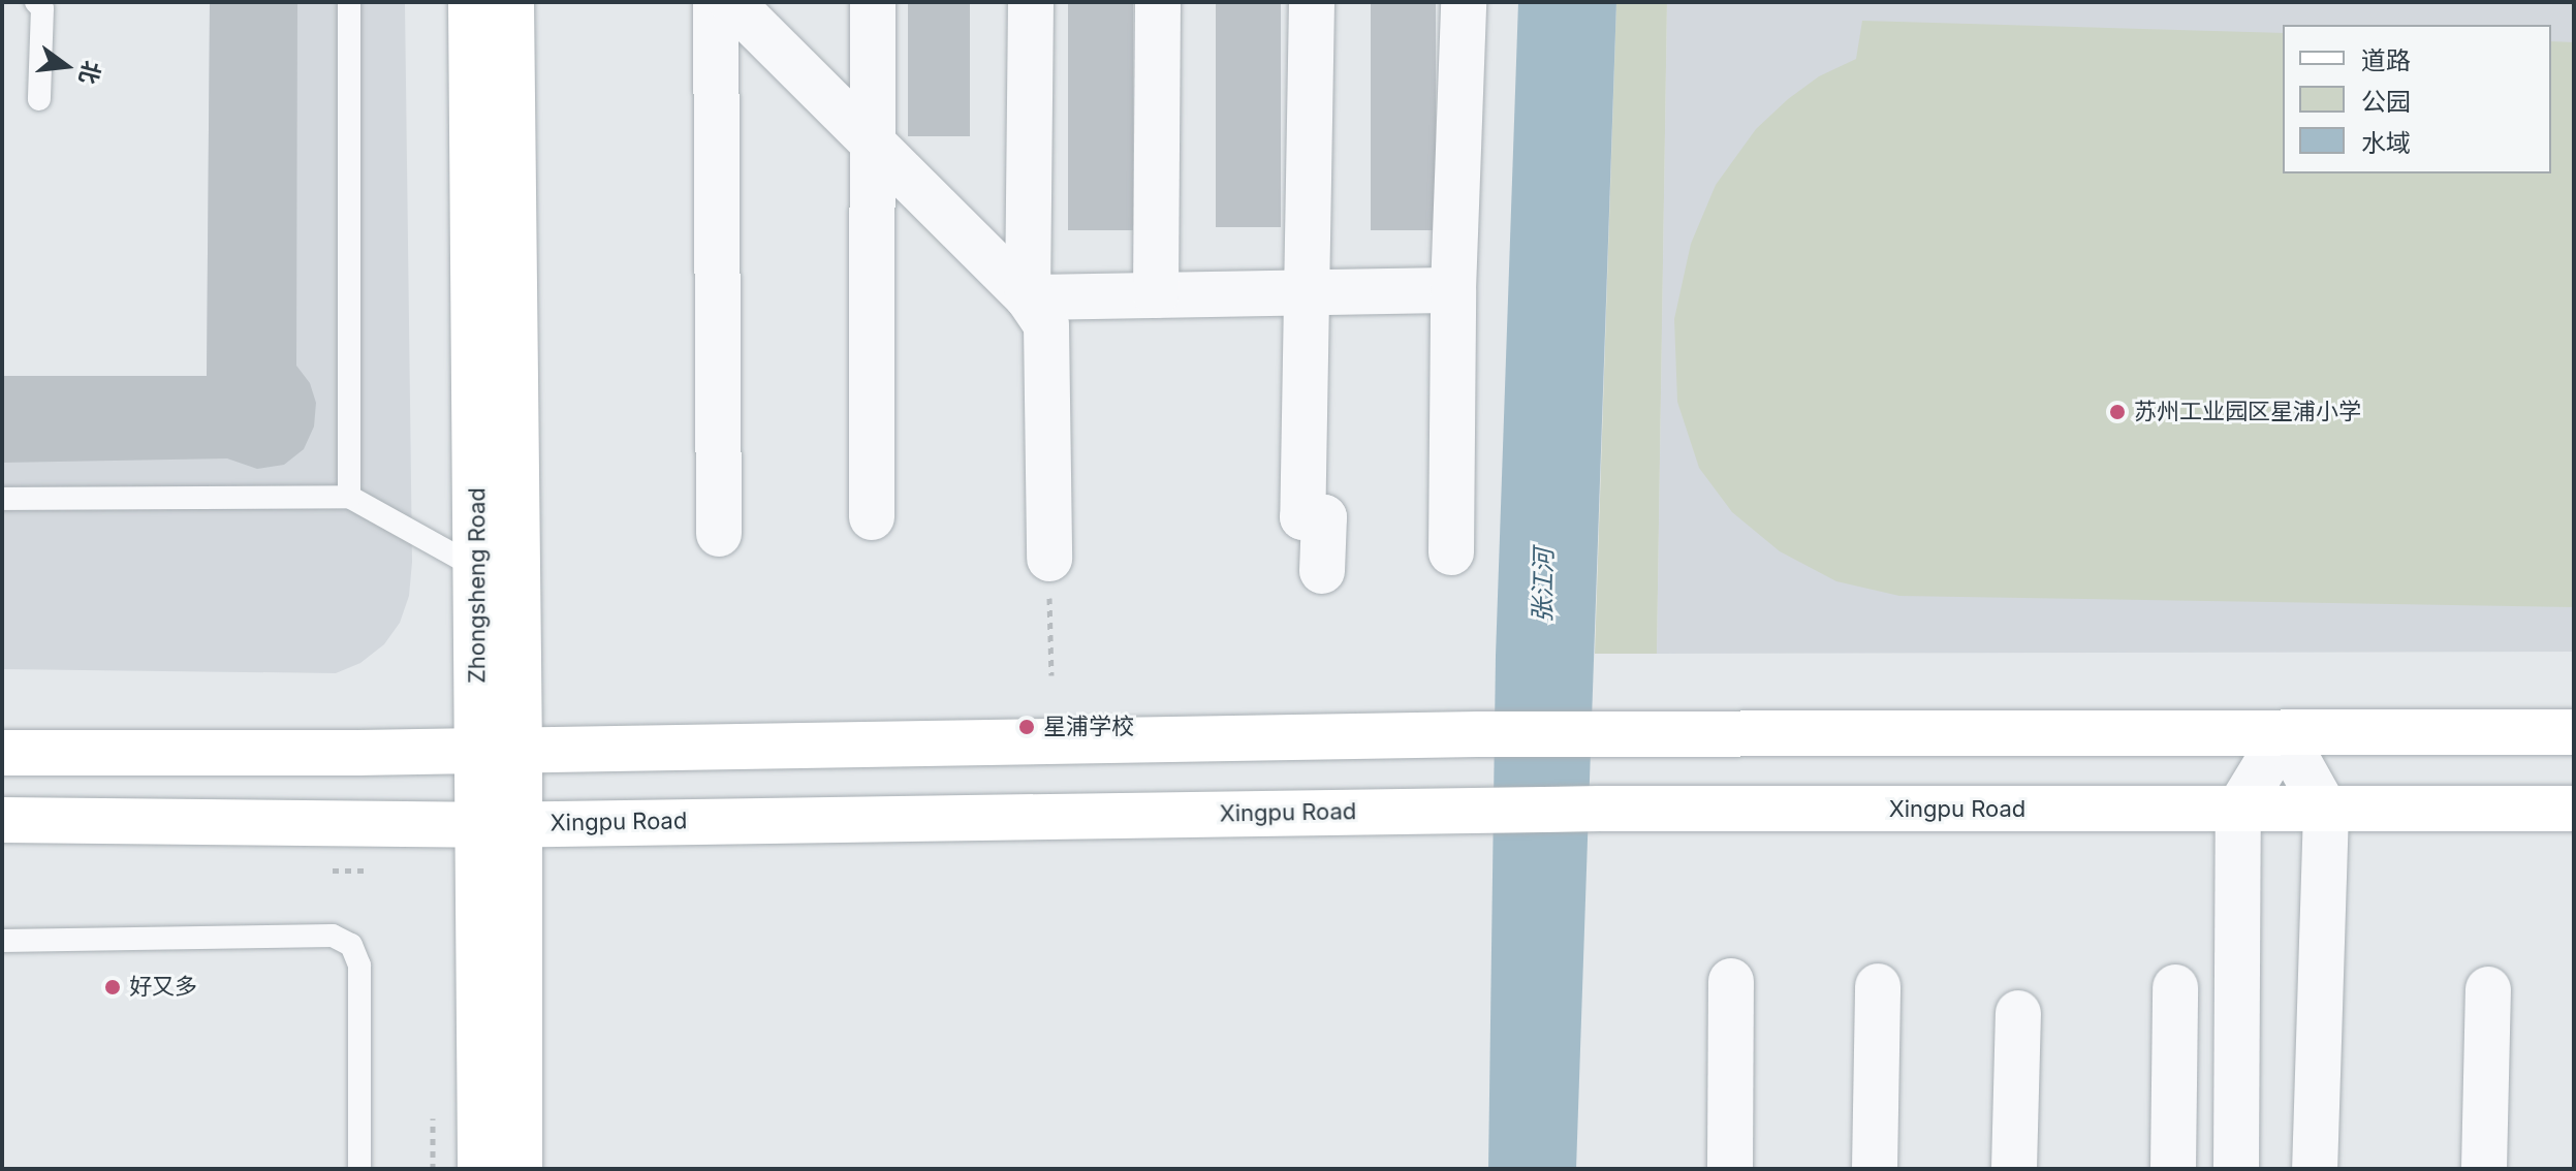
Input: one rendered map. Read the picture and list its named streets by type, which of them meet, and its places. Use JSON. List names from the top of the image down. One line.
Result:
{"streets":{"main road":["Zhongsheng Road","Xingpu Road"]},"crossings":[["Zhongsheng Road","Xingpu Road"]],"water":["张江河"],"places":["苏州工业园区星浦小学","星浦学校","好又多"],"legend":["道路","公园","水域"],"north":"right"}
